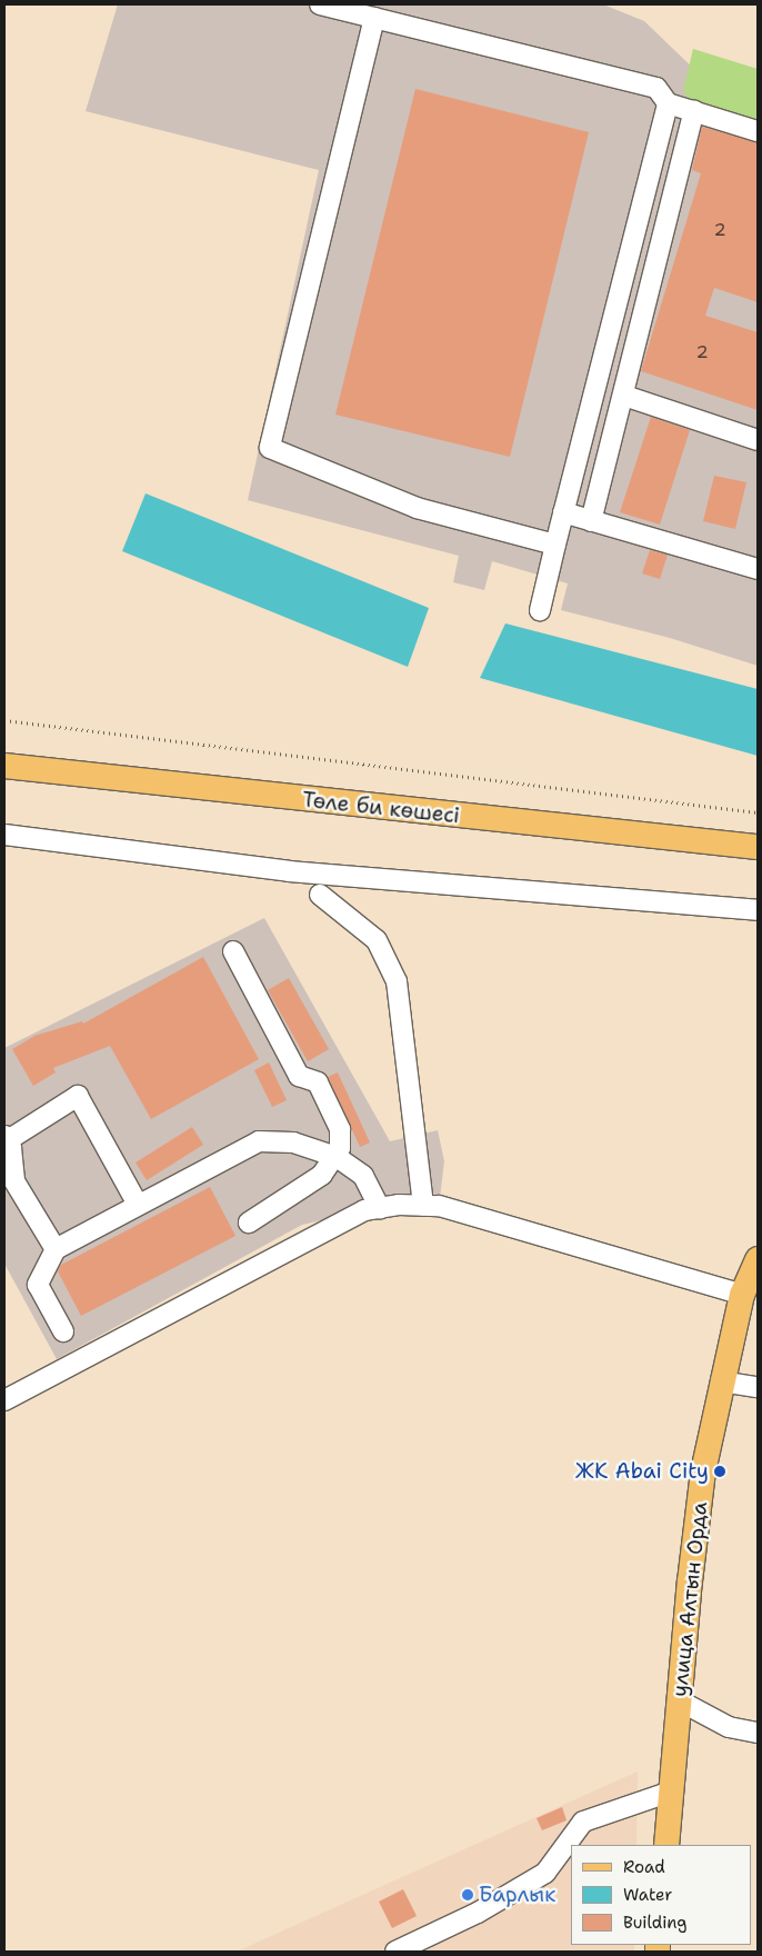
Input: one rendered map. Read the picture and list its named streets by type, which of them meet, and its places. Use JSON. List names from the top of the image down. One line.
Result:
{"streets":{"main road":["Төле би көшесі","улица Алтын Орда"]},"places":["ЖК Abai City","Барлык"],"house_numbers":["2","2"],"legend":["Road","Water","Building"]}
